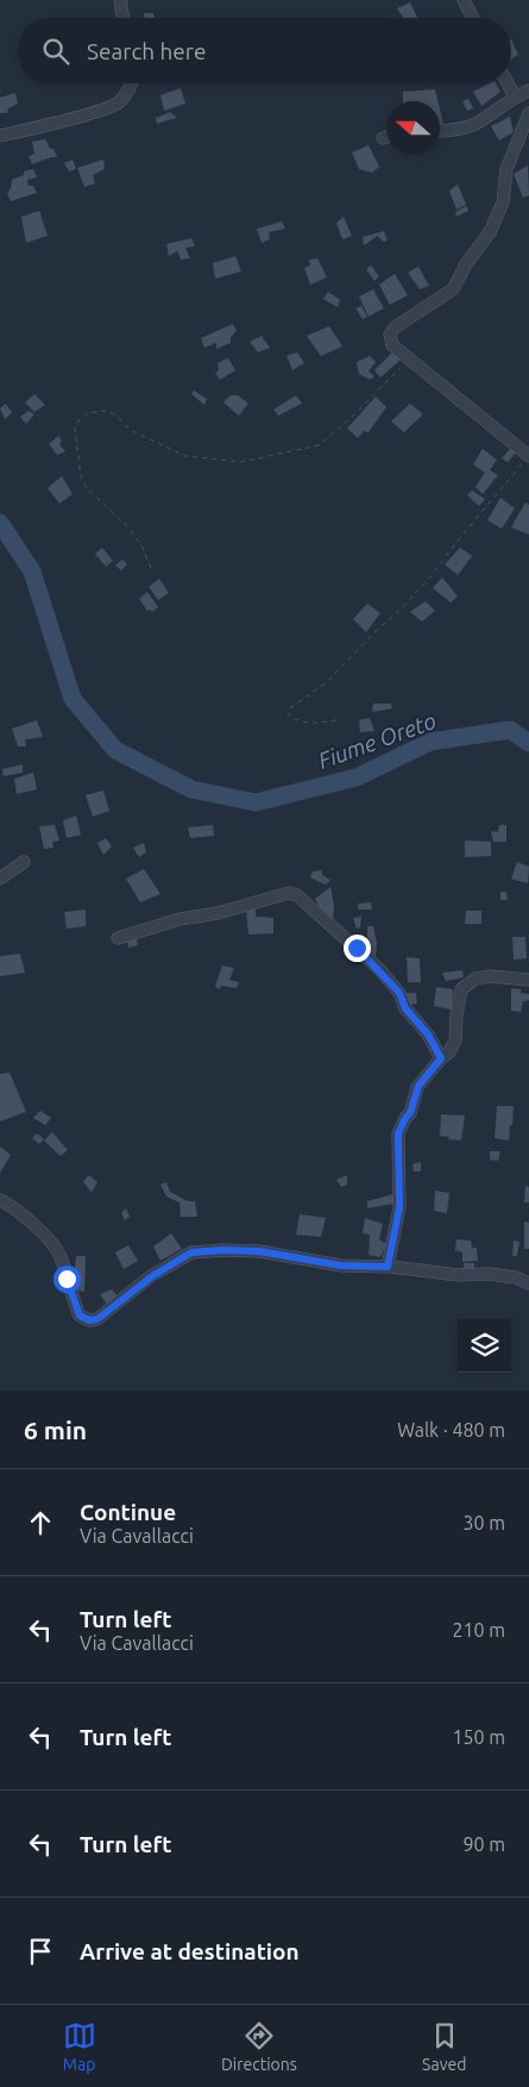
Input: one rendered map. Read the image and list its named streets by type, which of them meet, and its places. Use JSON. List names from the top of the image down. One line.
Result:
{"water":["Fiume Oreto"],"north":"left","page":{"search":"Search here","heading":["6 min","Walk · 480 m"],"list":[["Continue","Via Cavallacci","30 m"],["Turn left","Via Cavallacci","210 m"],["Turn left","150 m"],["Turn left","90 m"],"Arrive at destination"],"nav":["Map","Directions","Saved"]}}
